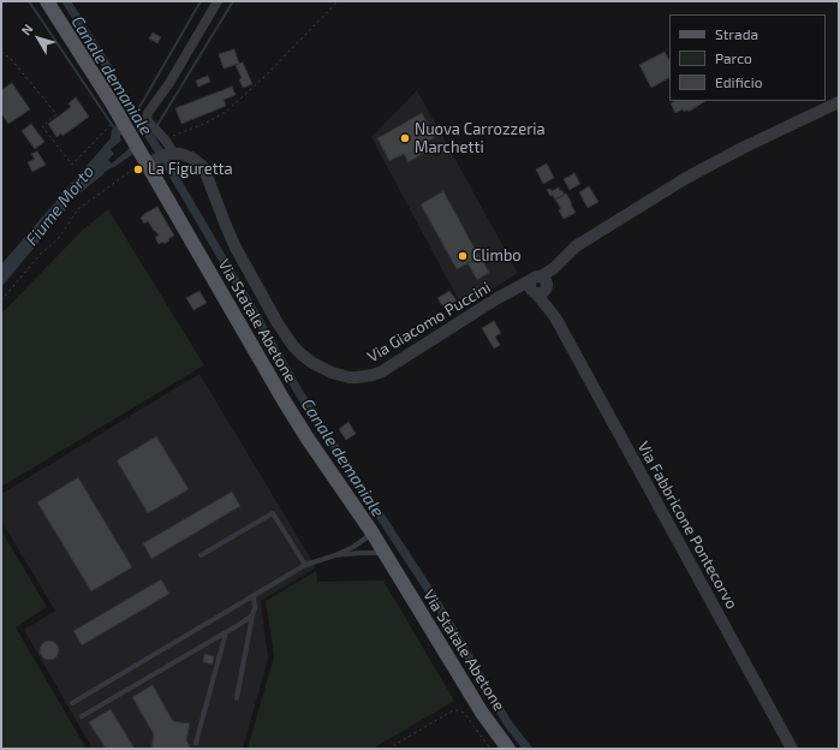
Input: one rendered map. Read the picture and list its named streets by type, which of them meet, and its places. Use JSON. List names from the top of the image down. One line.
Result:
{"streets":{"main road":["Via Statale Abetone"],"street":["Via Giacomo Puccini","Via Fabbricone Pontecorvo"]},"crossings":[["Via Giacomo Puccini","Via Fabbricone Pontecorvo"]],"water":["Canale demaniale","Fiume Morto"],"places":["Nuova Carrozzeria Marchetti","La Figuretta","Climbo"],"legend":["Strada","Parco","Edificio"],"north":"top left"}
